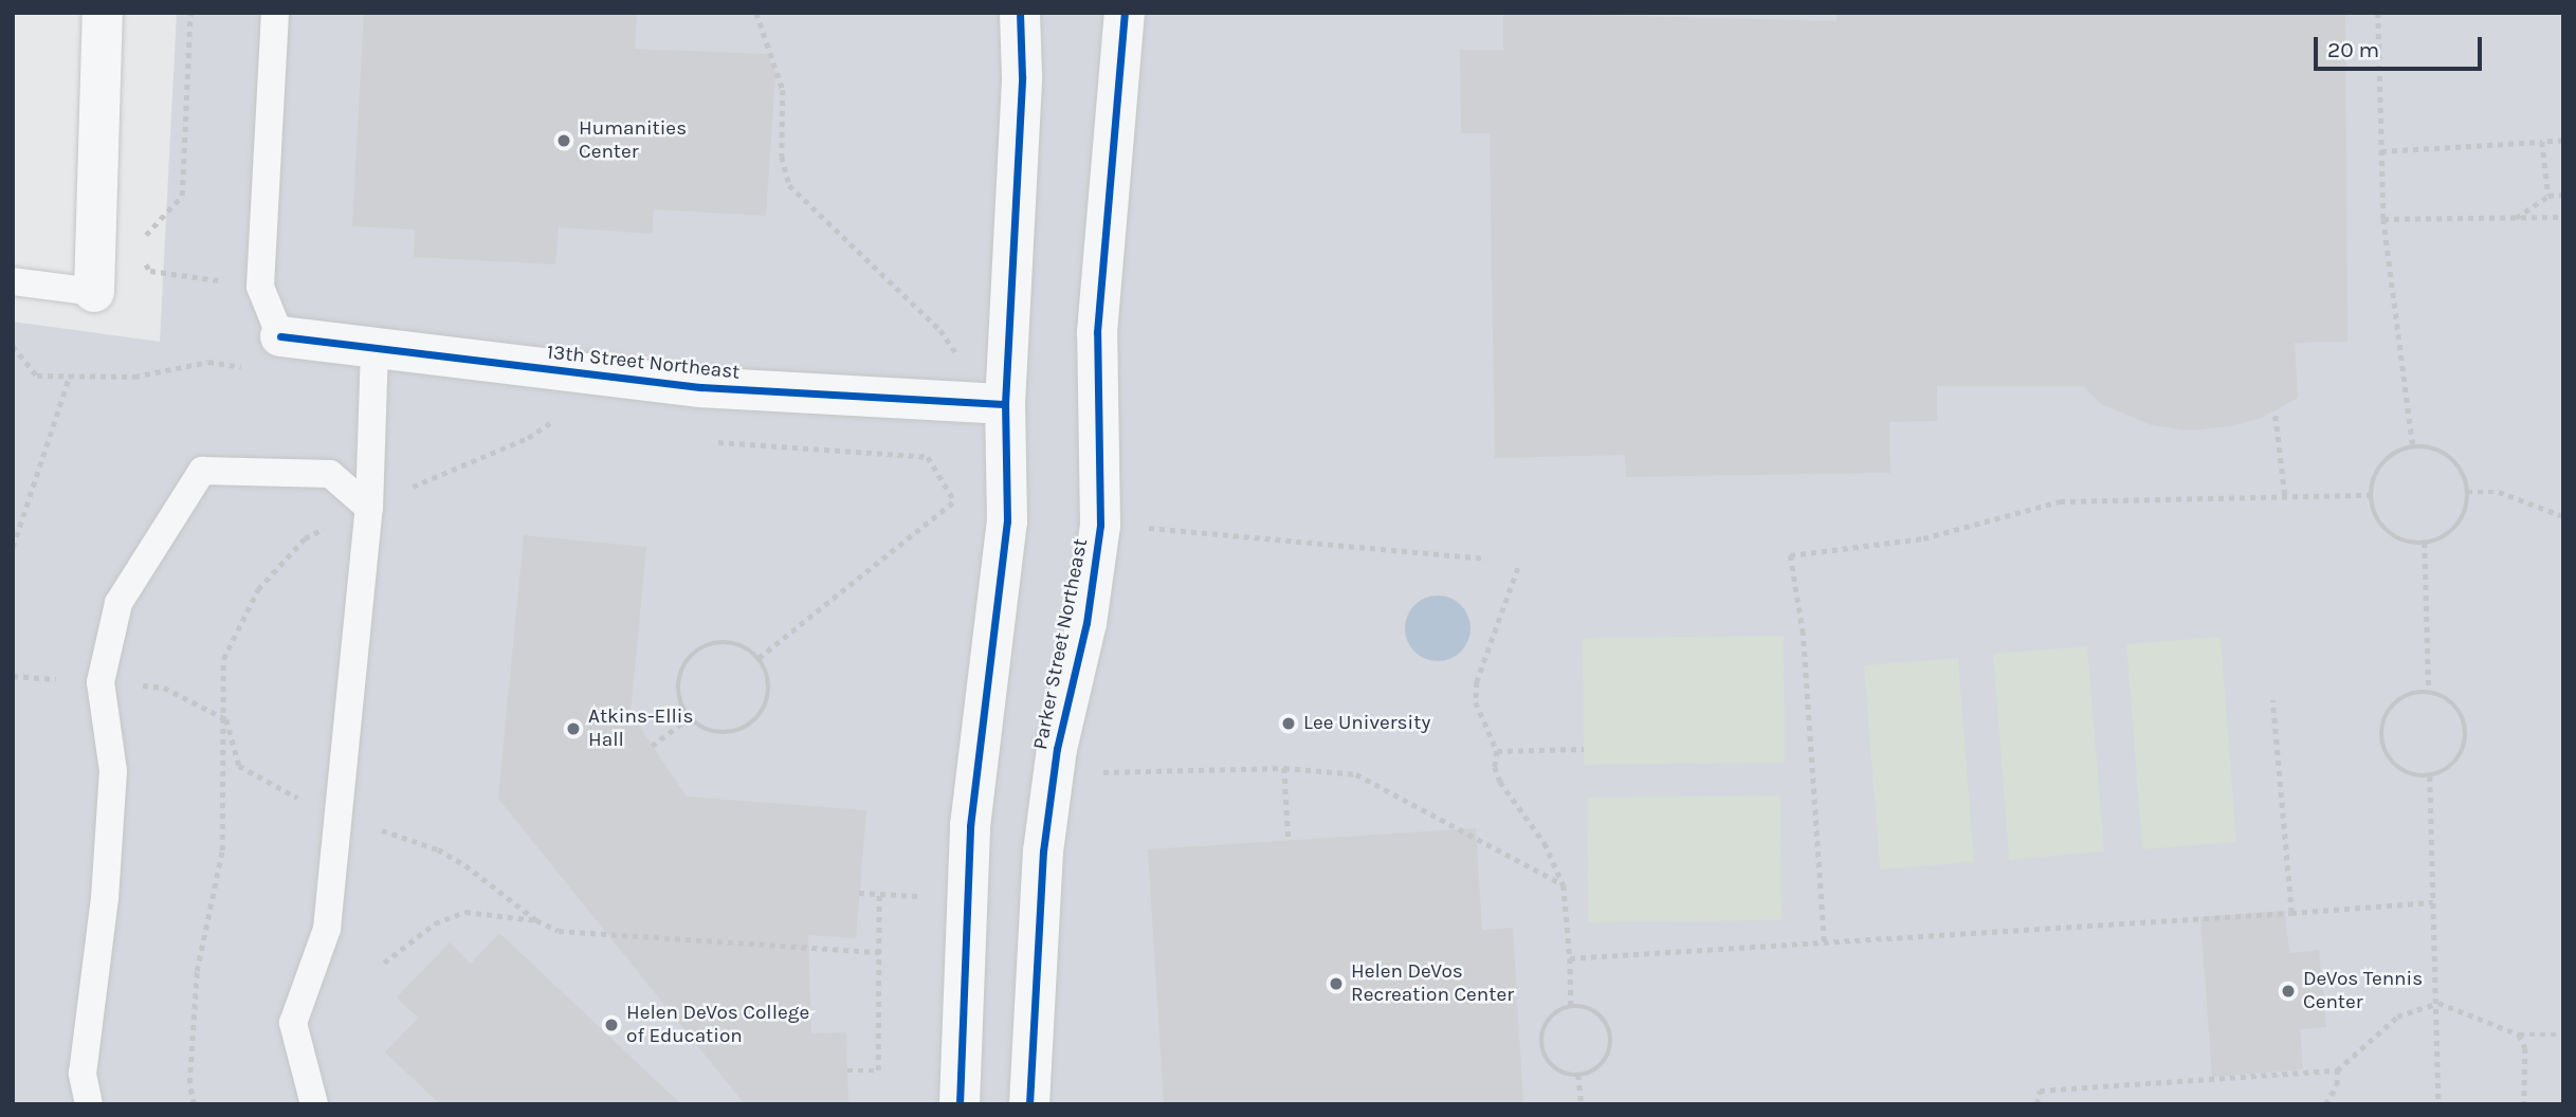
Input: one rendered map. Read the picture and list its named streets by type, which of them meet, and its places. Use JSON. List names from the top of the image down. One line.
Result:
{"streets":{"street":["13th Street Northeast","Parker Street Northeast"]},"places":["Humanities Center","Lee University","Atkins-Ellis Hall","Helen DeVos Recreation Center","DeVos Tennis Center","Helen DeVos College of Education"],"scale_bar":"20 m"}
